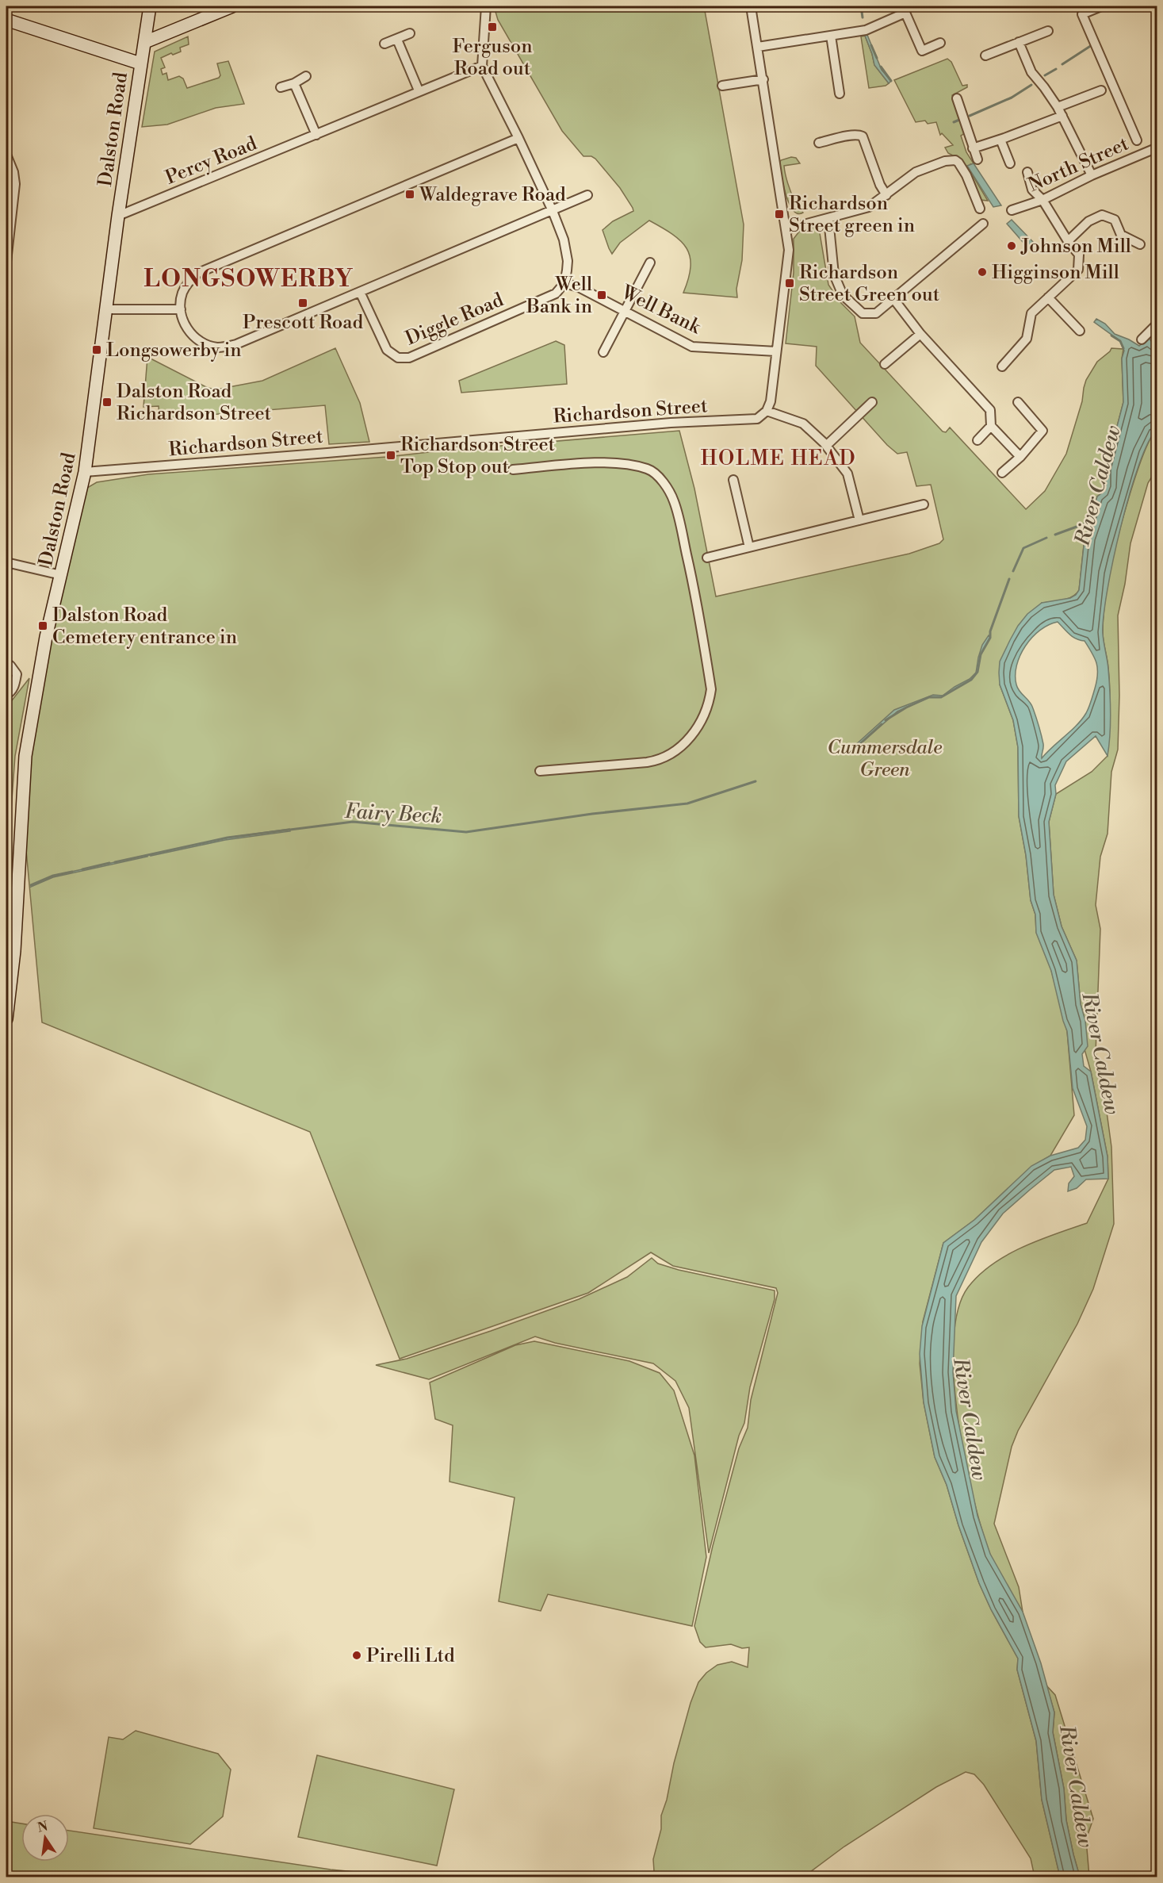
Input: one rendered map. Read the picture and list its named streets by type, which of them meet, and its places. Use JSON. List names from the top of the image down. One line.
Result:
{"streets":{"main road":["Dalston Road"],"street":["Percy Road","North Street","Well Bank","Diggle Road","Richardson Street"]},"crossings":[["Dalston Road","Percy Road"],["Dalston Road","Richardson Street"],["Well Bank","Diggle Road"]],"districts":["LONGSOWERBY","HOLME HEAD"],"water":["River Caldew","Fairy Beck"],"parks":["Cummersdale Green"],"places":{"transit":["Ferguson Road out","Waldegrave Road","Richardson Street green in","Richardson Street Green out","Well Bank in","Prescott Road","Longsowerby in","Dalston Road Richardson Street","Richardson Street Top Stop out","Dalston Road Cemetery entrance in"],"other":["Johnson Mill","Higginson Mill","Pirelli Ltd"]},"north":"top"}
